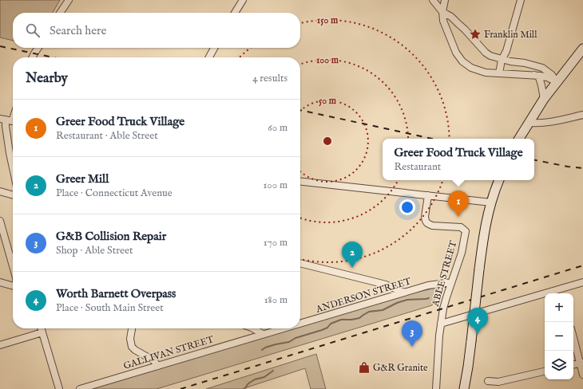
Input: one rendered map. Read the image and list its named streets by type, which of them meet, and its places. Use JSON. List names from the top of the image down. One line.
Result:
{"streets":{"street":["ABLE STREET","ANDERSON STREET","GALLIVAN STREET"]},"crossings":[["ABLE STREET","ANDERSON STREET"],["ANDERSON STREET","GALLIVAN STREET"]],"places":{"place":["Franklin Mill"],"shop":["G&R Granite"]},"page":{"search":"Search here","heading":["Nearby","4 results"],"list":[{"mark":"1","name":"Greer Food Truck Village","note":"Restaurant · Able Street","value":"60 m"},{"mark":"2","name":"Greer Mill","note":"Place · Connecticut Avenue","value":"100 m"},{"mark":"3","name":"G&B Collision Repair","note":"Shop · Able Street","value":"170 m"},{"mark":"4","name":"Worth Barnett Overpass","note":"Place · South Main Street","value":"180 m"}],"popup":["Greer Food Truck Village","Restaurant"],"pins":["1","2","4","3"],"map_buttons":["+","−"]},"rings":["150 m","100 m","50 m"]}
